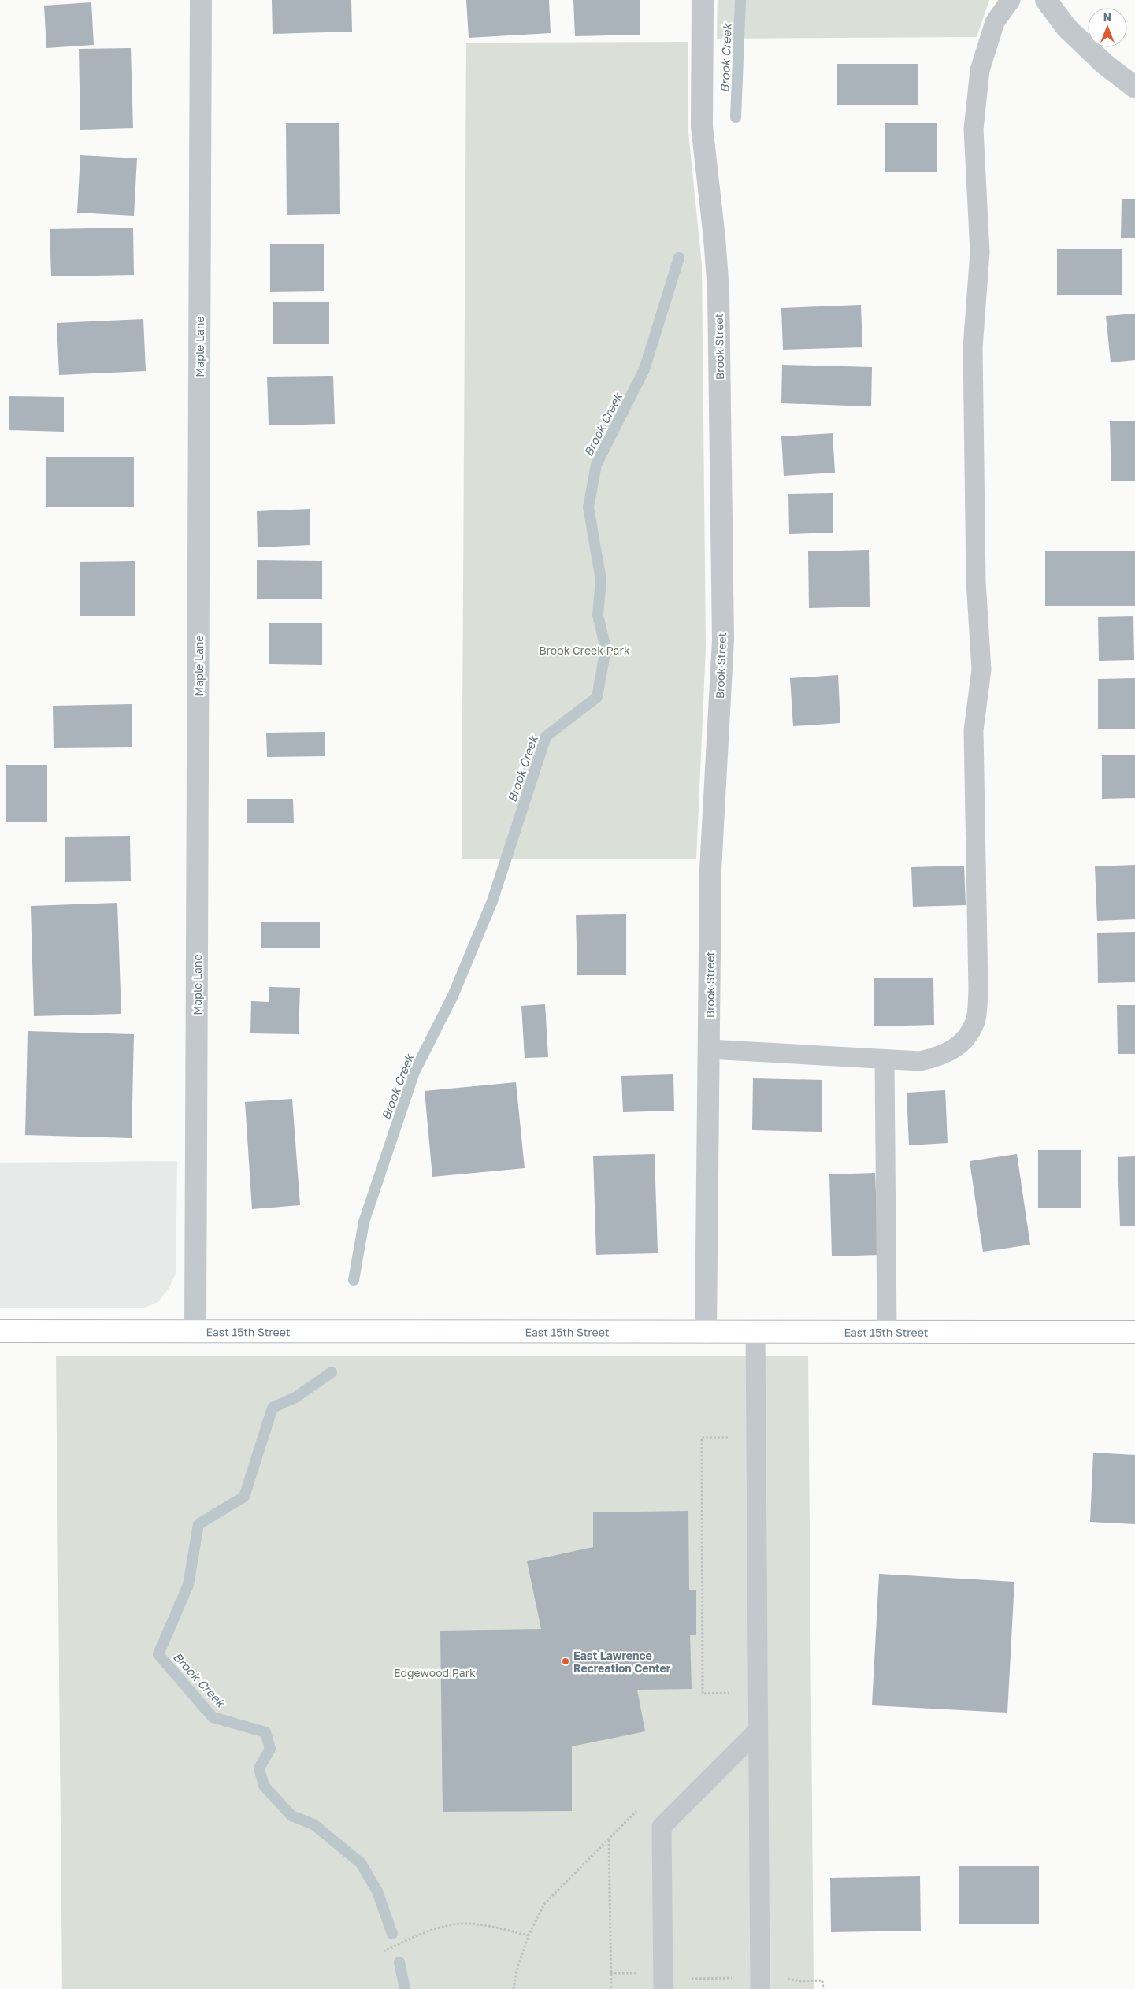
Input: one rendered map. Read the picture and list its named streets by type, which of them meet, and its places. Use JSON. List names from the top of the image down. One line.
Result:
{"streets":{"main road":["East 15th Street"],"street":["Maple Lane","Brook Street"]},"crossings":[["Maple Lane","East 15th Street"],["Brook Street","East 15th Street"]],"water":["Brook Creek"],"parks":["Brook Creek Park","Edgewood Park"],"places":["East Lawrence Recreation Center"],"north":"top"}
